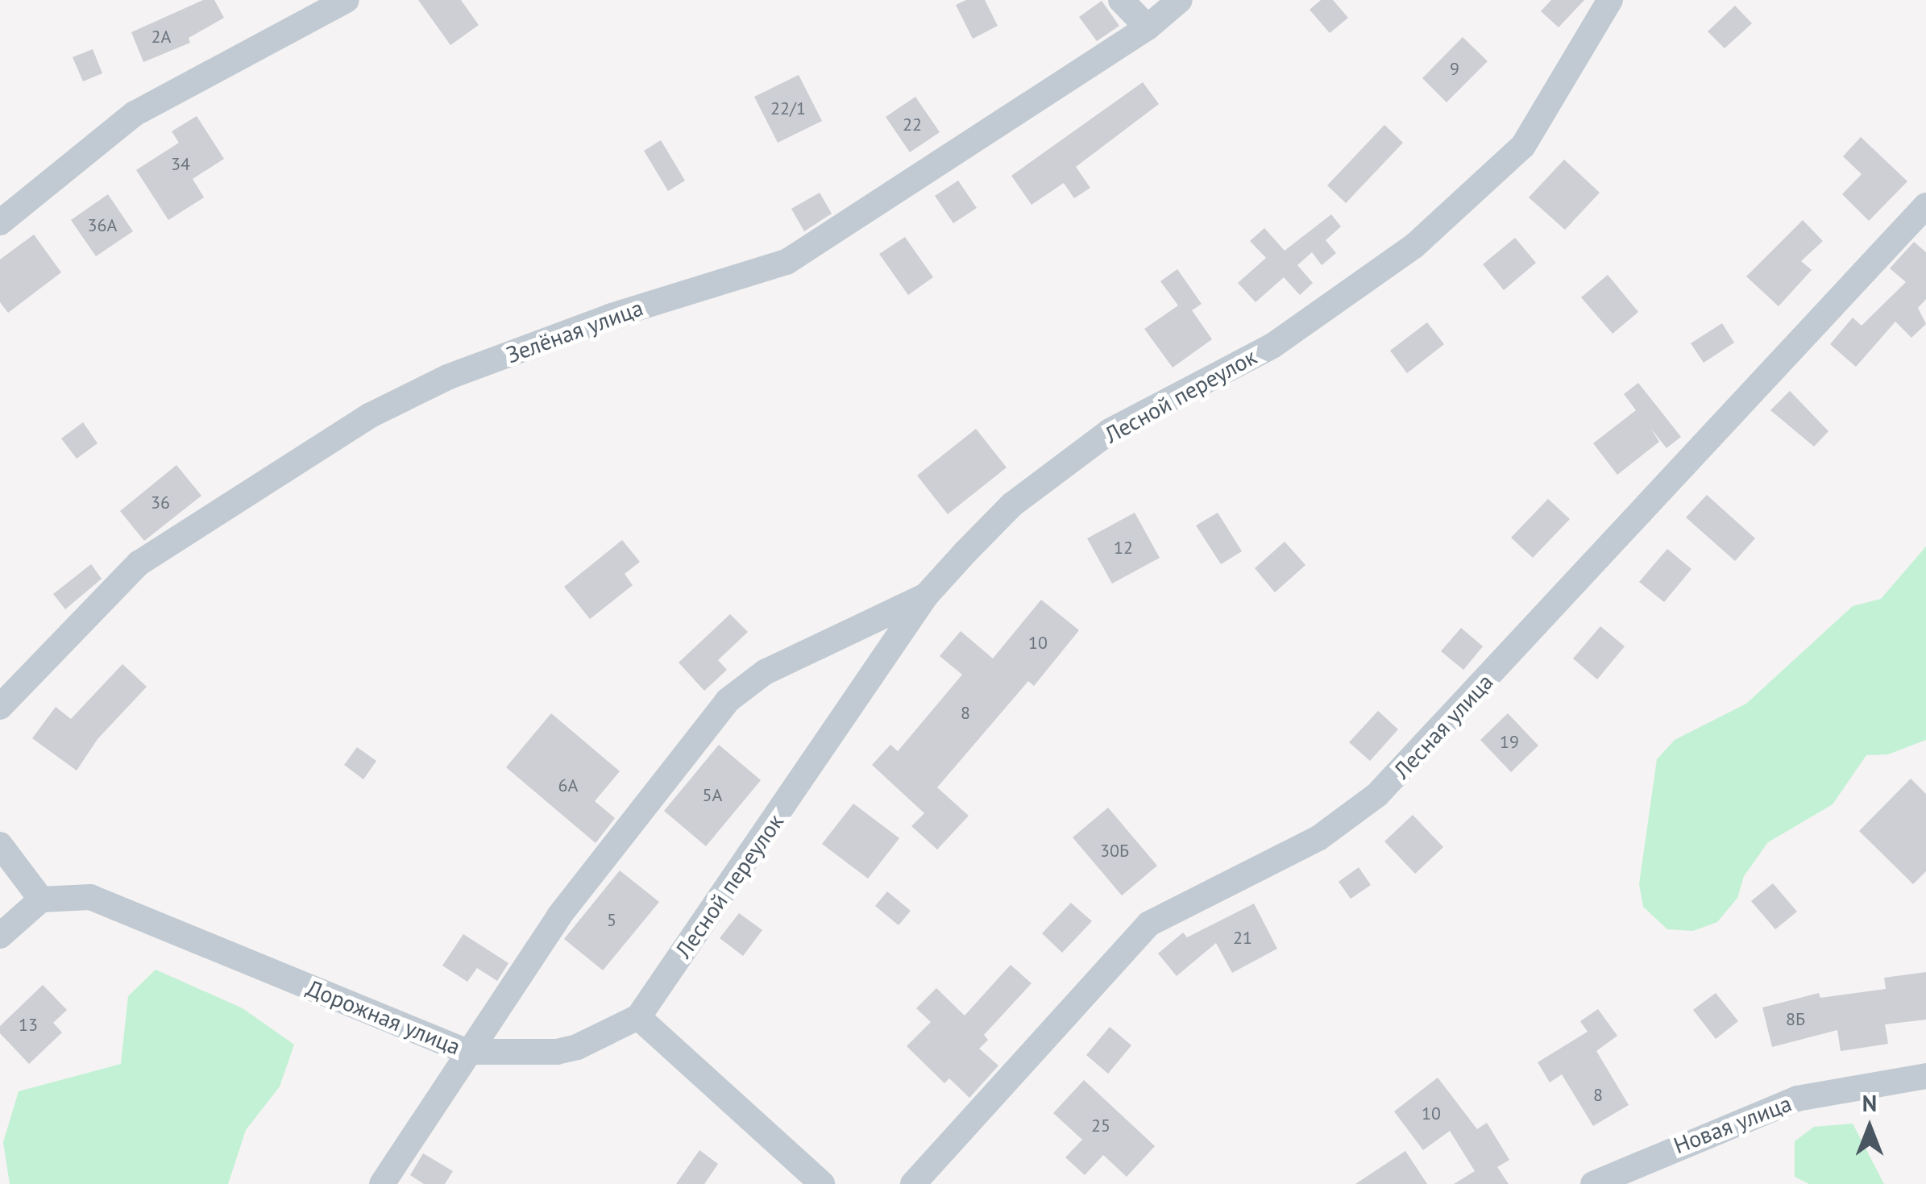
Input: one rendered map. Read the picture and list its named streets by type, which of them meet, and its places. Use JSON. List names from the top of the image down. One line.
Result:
{"streets":{"street":["Зелёная улица","Лесной переулок","Лесная улица","Дорожная улица","Новая улица"]},"crossings":[["Лесной переулок","Дорожная улица"]],"house_numbers":["2А","9","22/1","22","34","36А","36","12","10","8","19","6А","5А","30Б","5","21","8Б","13","8","10","25"],"north":"top"}
